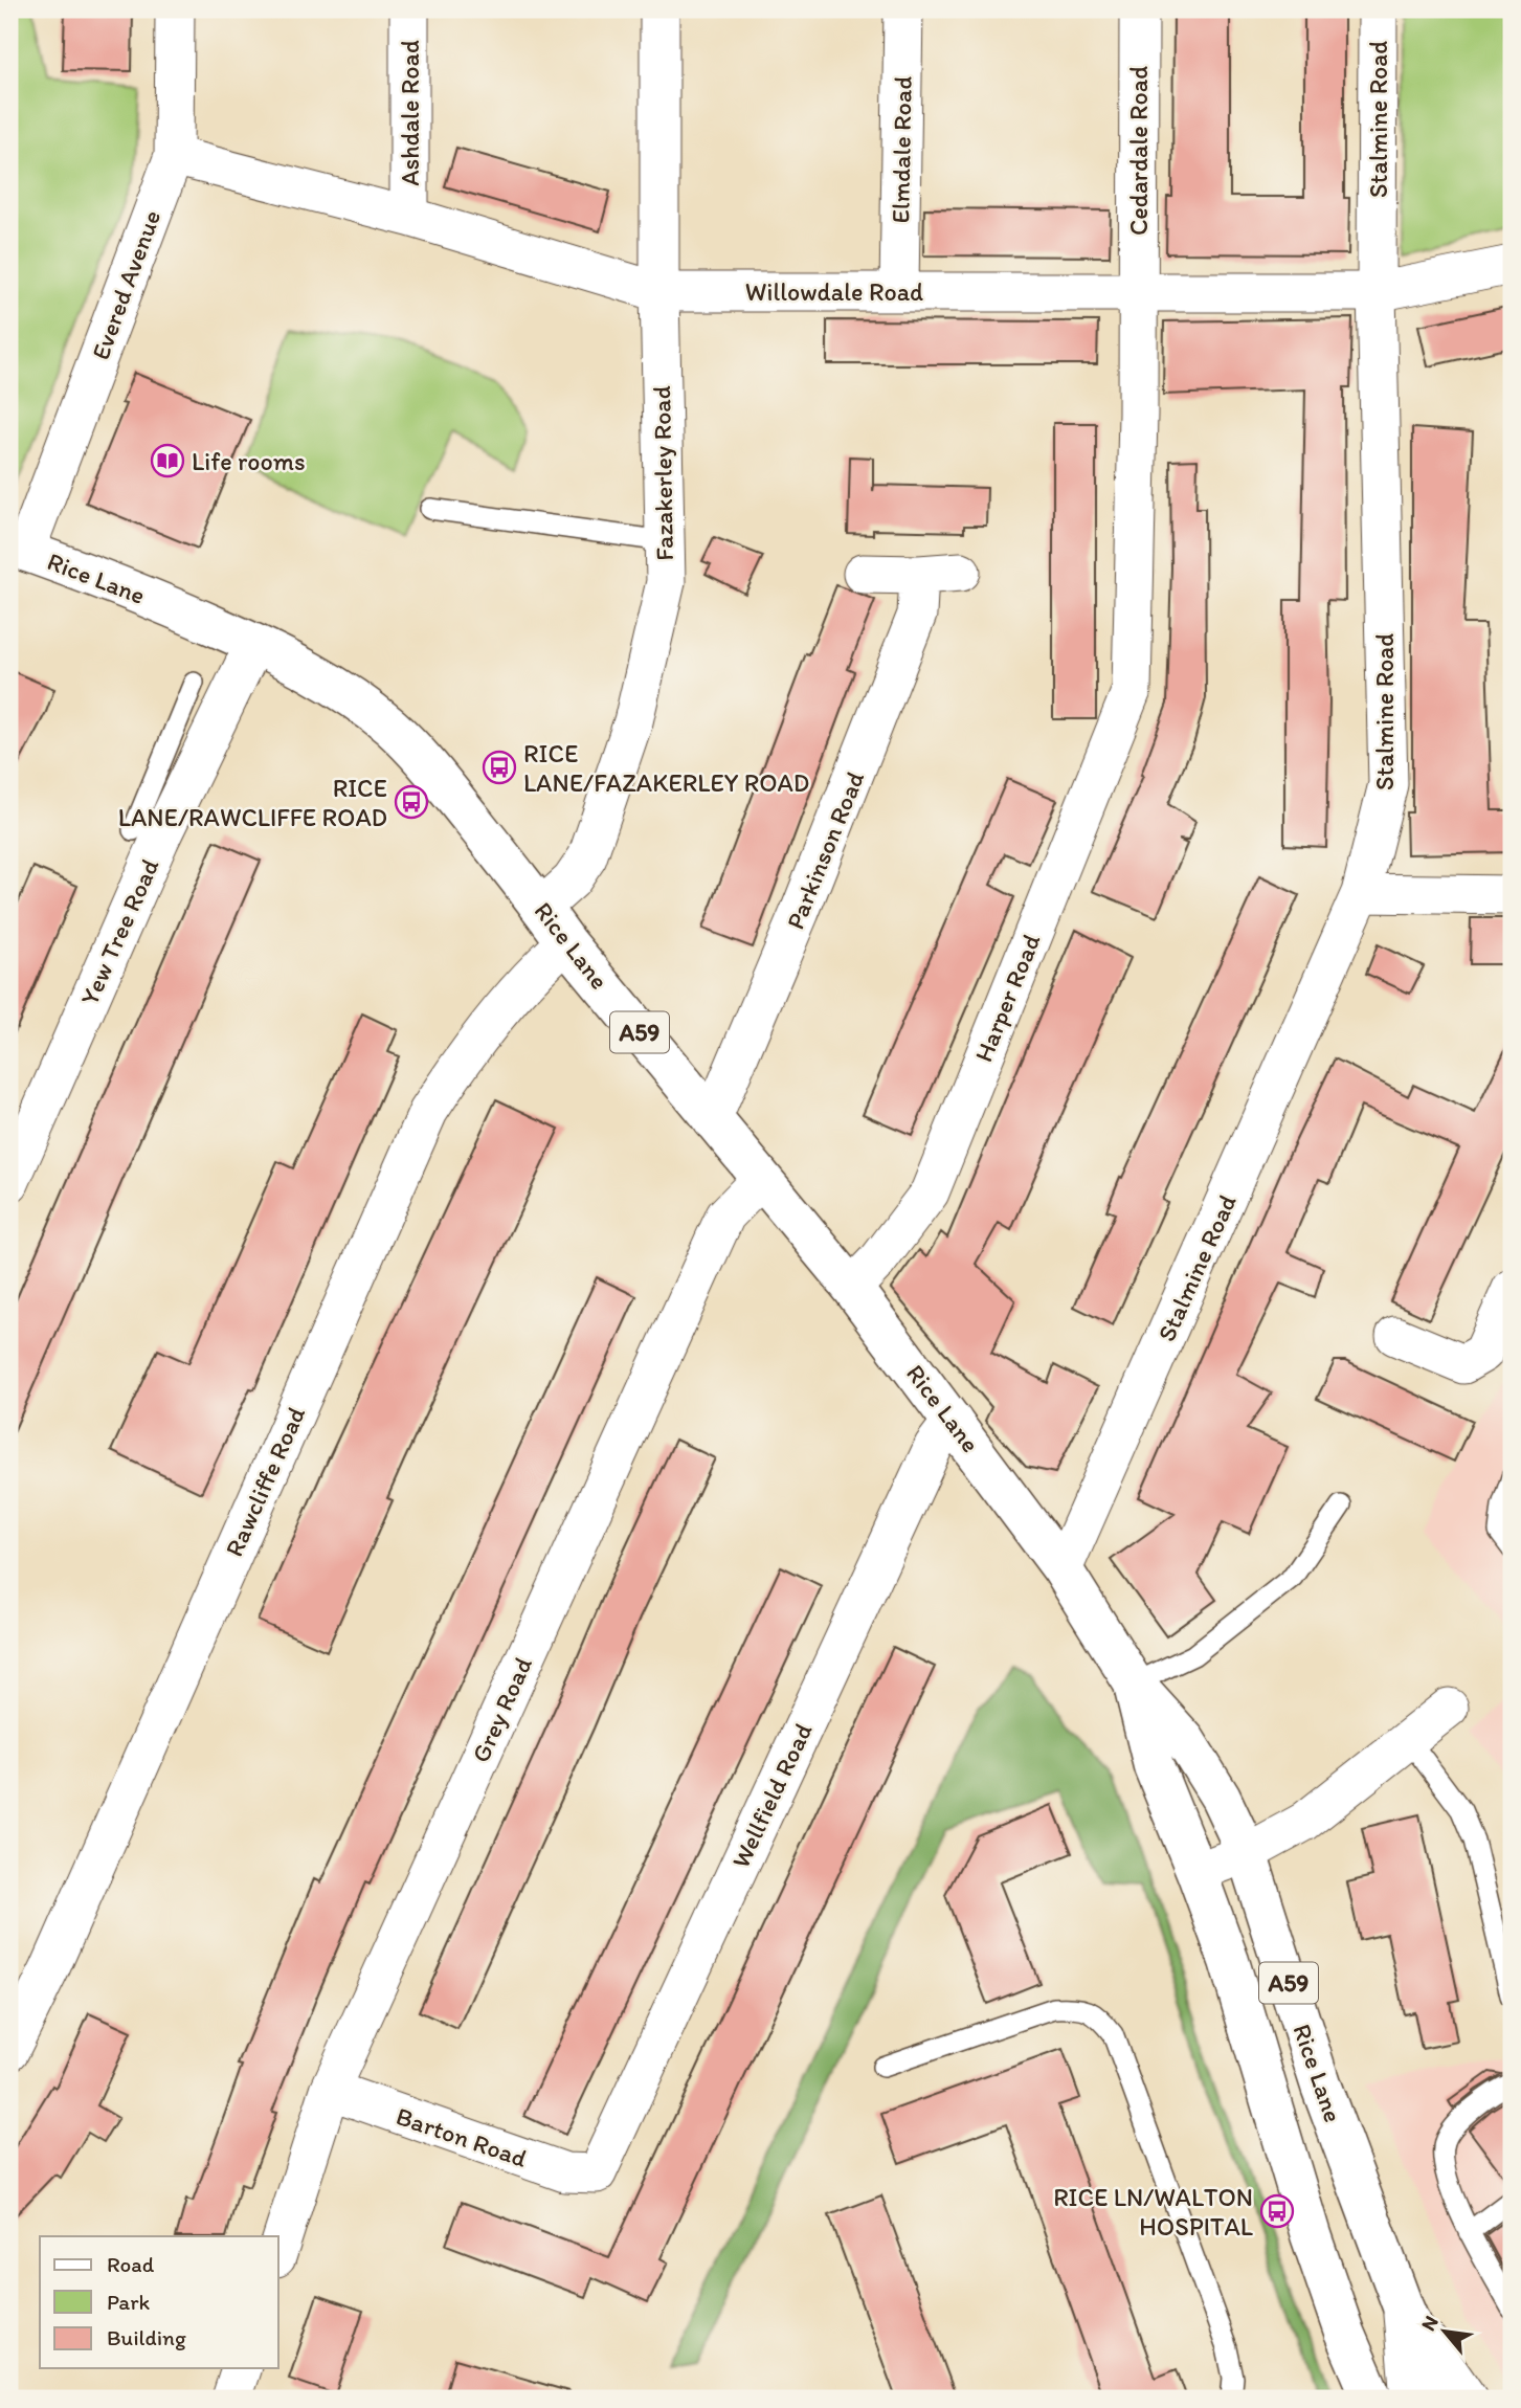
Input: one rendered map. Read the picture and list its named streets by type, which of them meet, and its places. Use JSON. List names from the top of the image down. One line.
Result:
{"streets":{"highway":["Rice Lane","A59"],"street":["Ashdale Road","Stalmine Road","Elmdale Road","Cedardale Road","Evered Avenue","Willowdale Road","Fazakerley Road","Parkinson Road","Yew Tree Road","Harper Road","Rawcliffe Road","Grey Road","Wellfield Road","Barton Road"]},"crossings":[["Ashdale Road","Willowdale Road"],["Stalmine Road","Willowdale Road"],["Stalmine Road","Rice Lane"],["Elmdale Road","Willowdale Road"],["Cedardale Road","Willowdale Road"],["Cedardale Road","Harper Road"],["Evered Avenue","Willowdale Road"],["Evered Avenue","Rice Lane"],["Willowdale Road","Fazakerley Road"],["Fazakerley Road","Rice Lane"],["Rice Lane","Parkinson Road"],["Rice Lane","Yew Tree Road"],["Rice Lane","Harper Road"],["Rice Lane","Rawcliffe Road"],["Rice Lane","Grey Road"],["Rice Lane","Wellfield Road"],["Grey Road","Barton Road"],["Wellfield Road","Barton Road"]],"places":{"library":["Life rooms"],"bus stop":["RICE LANE/FAZAKERLEY ROAD","RICE LANE/RAWCLIFFE ROAD","RICE LN/WALTON HOSPITAL"]},"legend":["Road","Park","Building"],"north":"top left"}
